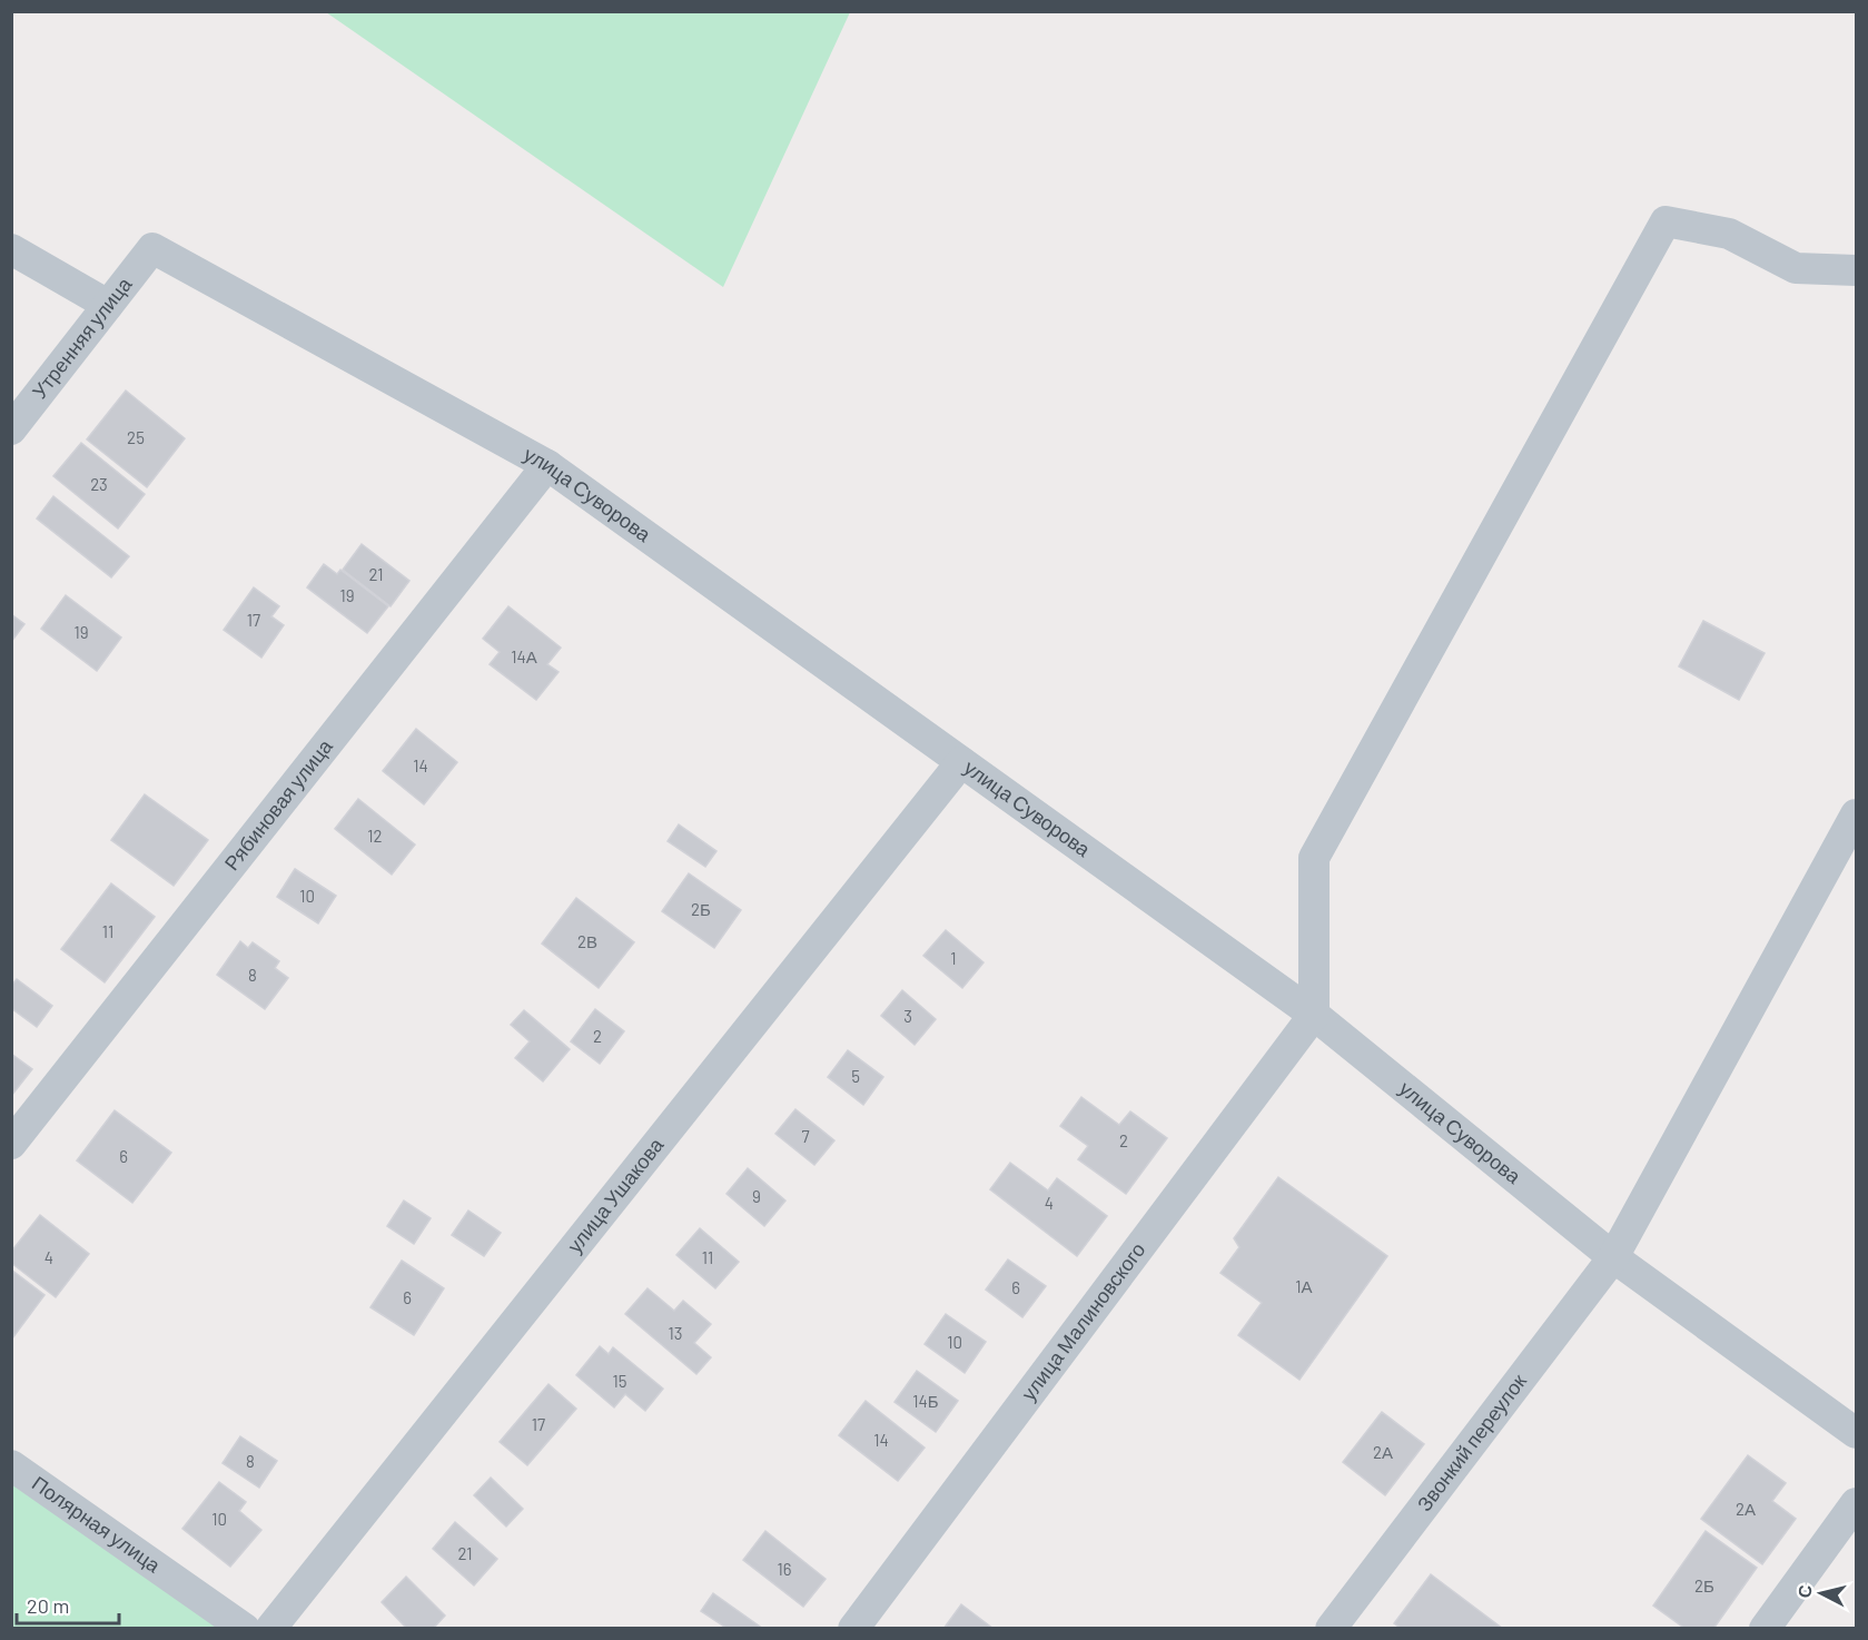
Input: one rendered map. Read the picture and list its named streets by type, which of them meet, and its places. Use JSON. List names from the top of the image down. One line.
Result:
{"streets":{"street":["Утренняя улица","улица Суворова","Рябиновая улица","улица Ушакова","улица Малиновского","Звонкий переулок","Полярная улица"]},"crossings":[["Утренняя улица","улица Суворова"],["улица Суворова","Рябиновая улица"],["улица Суворова","улица Ушакова"],["улица Суворова","улица Малиновского"],["улица Суворова","Звонкий переулок"]],"house_numbers":["25","23","21","19","17","19","14А","14","12","10","2Б","11","2В","1","8","3","2","5","7","2","6","9","4","4","11","1А","6","6","13","10","15","14Б","17","14","2А","8","2А","10","21","16","2Б"],"scale_bar":"20 m","north":"left"}
